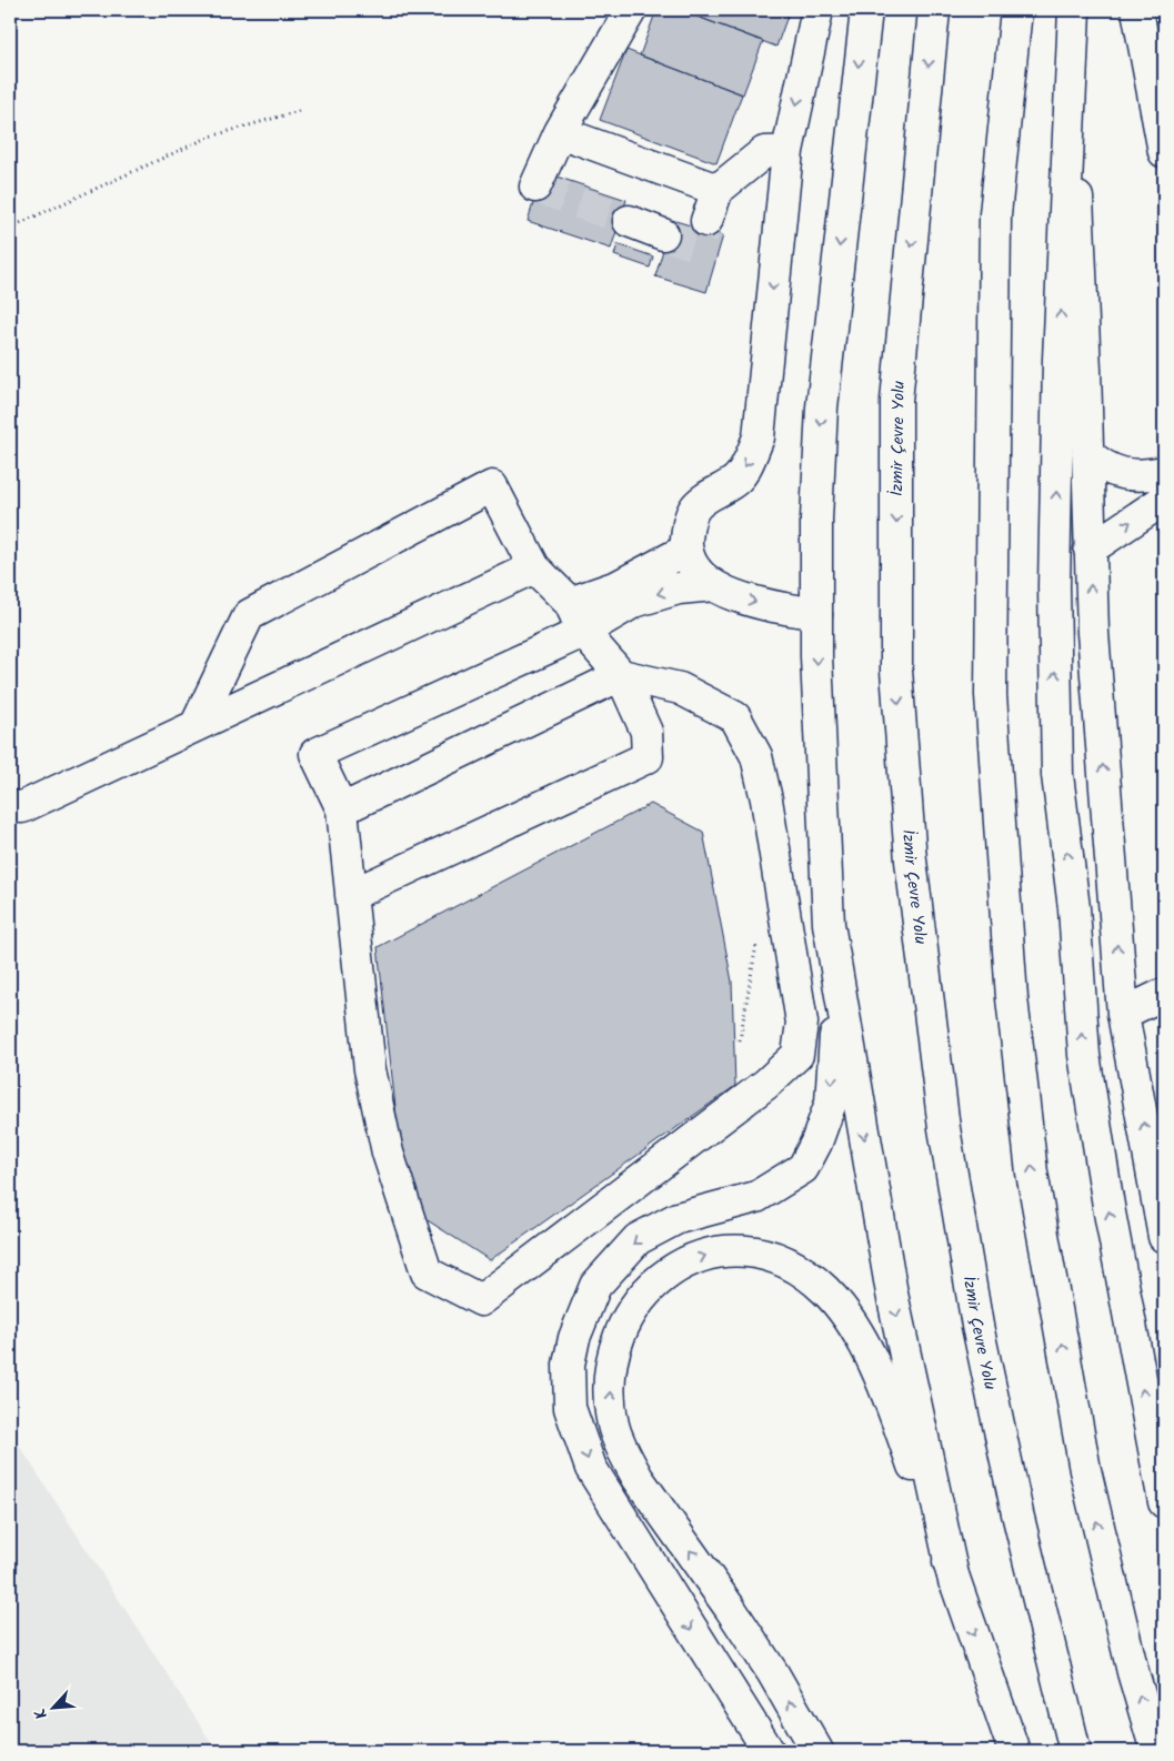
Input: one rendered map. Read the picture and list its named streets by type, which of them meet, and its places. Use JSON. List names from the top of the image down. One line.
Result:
{"streets":{"main road":["İzmir Çevre Yolu"]},"north":"bottom left"}
